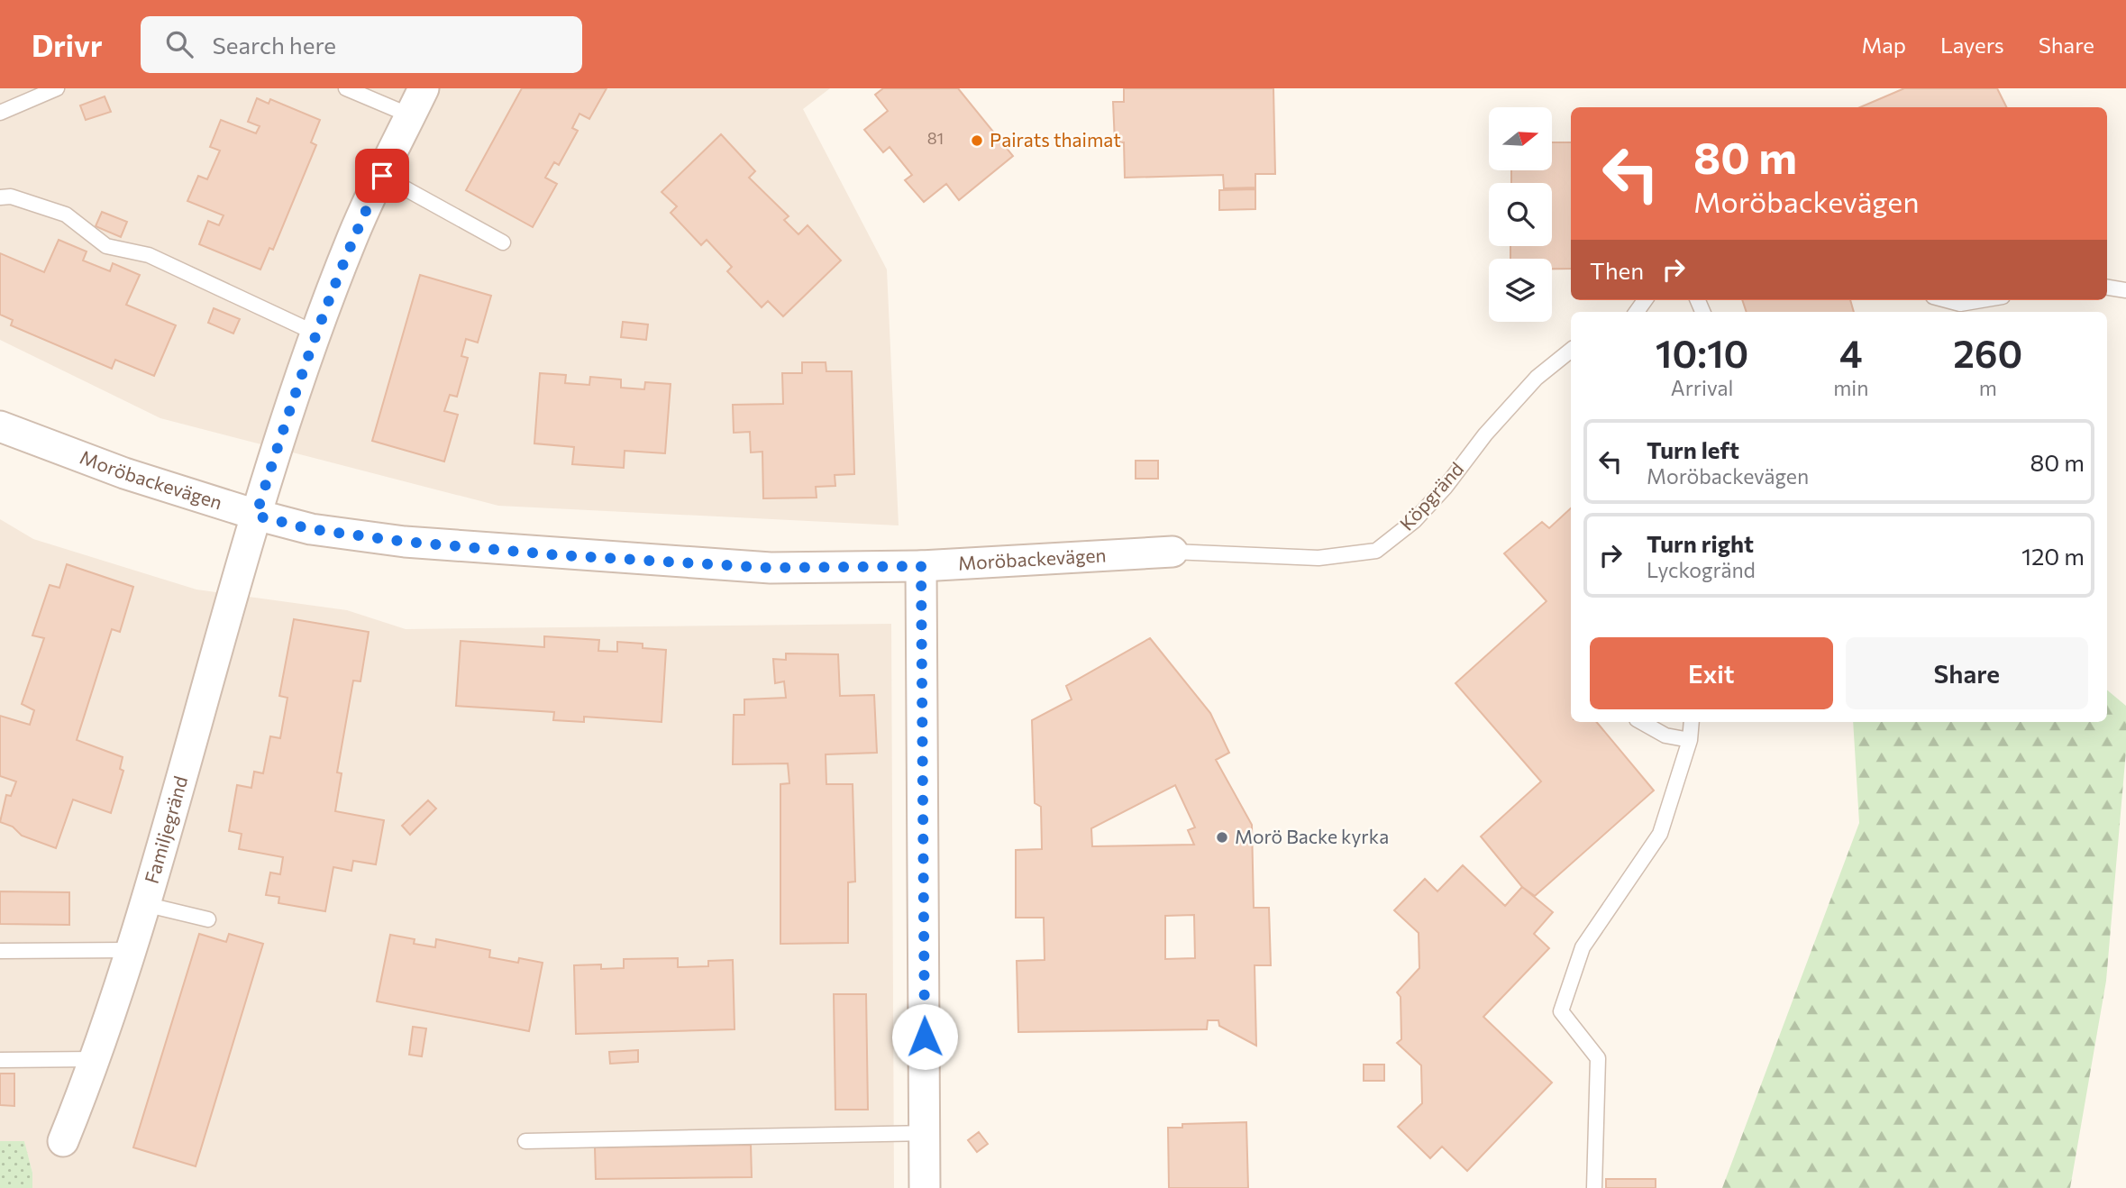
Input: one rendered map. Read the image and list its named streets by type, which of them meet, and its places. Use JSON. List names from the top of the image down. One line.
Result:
{"streets":{"street":["Moröbackevägen","Familjegränd"],"lane":["Köpgränd"]},"crossings":[["Moröbackevägen","Köpgränd"],["Moröbackevägen","Familjegränd"]],"places":["Pairats thaimat","Morö Backe kyrka"],"house_numbers":["81"],"north":"right","page":{"header":"Drivr","search":"Search here","nav":["Map","Layers","Share"],"turn":["80 m","Moröbackevägen"],"then":"Then","eta":["10:10","Arrival","4","min","260","m"],"list":[{"name":"Turn left","note":"Moröbackevägen","value":"80 m"},{"name":"Turn right","note":"Lyckogränd","value":"120 m"}],"buttons":["Exit","Share"]}}
